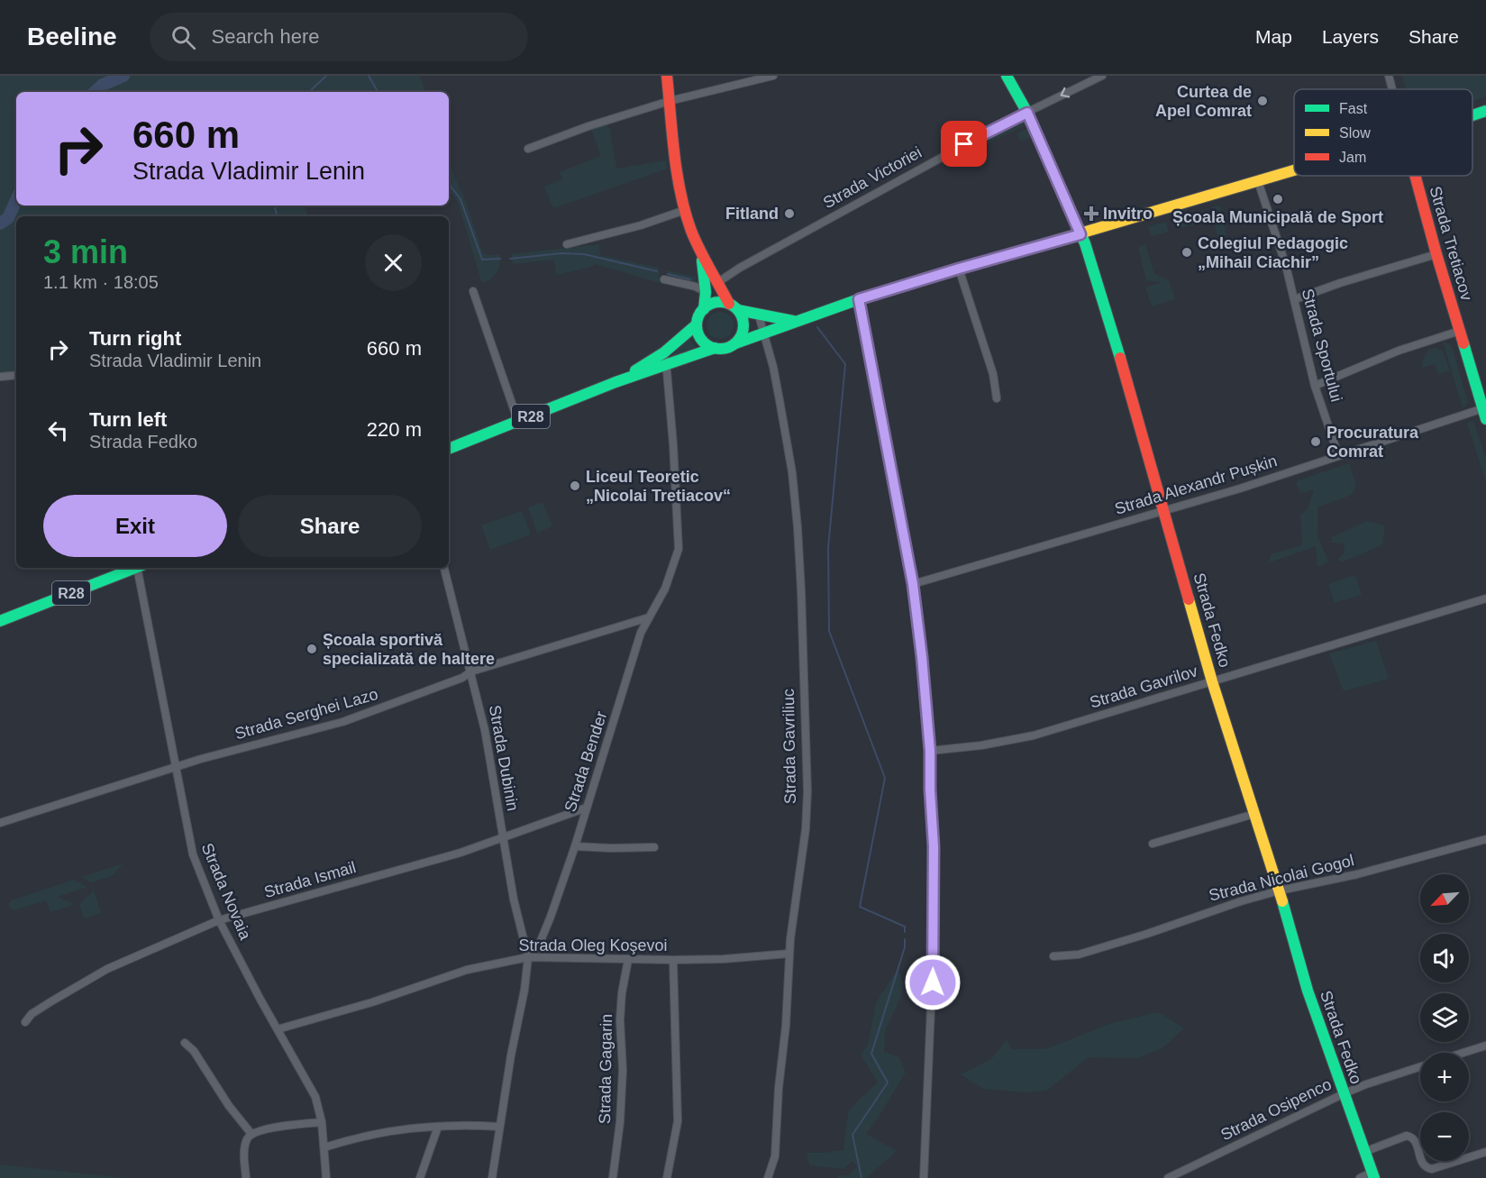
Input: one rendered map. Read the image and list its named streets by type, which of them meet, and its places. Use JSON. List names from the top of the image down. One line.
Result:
{"streets":{"street":["Strada Victoriei","Strada Tretiacov","Strada Sportului","R28","Strada Alexandr Pușkin","Strada Fedko","Strada Gavrilov","Strada Serghei Lazo","Strada Gavriliuc","Strada Dubinin","Strada Bender","Strada Nicolai Gogol","Strada Ismail","Strada Novaia","Strada Oleg Koşevoi","Strada Gagarin","Strada Osipenco"]},"crossings":[["Strada Victoriei","Strada Fedko"],["Strada Tretiacov","Strada Alexandr Pușkin"],["Strada Sportului","Strada Alexandr Pușkin"],["R28","Strada Bender"],["Strada Alexandr Pușkin","Strada Fedko"],["Strada Fedko","Strada Gavrilov"],["Strada Fedko","Strada Nicolai Gogol"],["Strada Fedko","Strada Osipenco"],["Strada Serghei Lazo","Strada Dubinin"],["Strada Serghei Lazo","Strada Bender"],["Strada Serghei Lazo","Strada Novaia"],["Strada Gavriliuc","Strada Oleg Koşevoi"],["Strada Dubinin","Strada Bender"],["Strada Dubinin","Strada Ismail"],["Strada Dubinin","Strada Oleg Koşevoi"],["Strada Bender","Strada Ismail"],["Strada Bender","Strada Oleg Koşevoi"],["Strada Ismail","Strada Novaia"],["Strada Novaia","Strada Oleg Koşevoi"],["Strada Oleg Koşevoi","Strada Gagarin"]],"places":{"other":["Curtea de Apel Comrat","Școala Municipală de Sport","Fitland","Colegiul Pedagogic „Mihail Ciachir”","Procuratura Comrat","Liceul Teoretic „Nicolai Tretiacov“","Școala sportivă specializată de haltere"],"health":["Invitro"]},"legend":["Fast","Slow","Jam"],"north":"bottom left","page":{"header":"Beeline","search":"Search here","nav":["Map","Layers","Share"],"turn":["660 m","Strada Vladimir Lenin"],"heading":["3 min","1.1 km · 18:05"],"list":[{"name":"Turn right","note":"Strada Vladimir Lenin","value":"660 m"},{"name":"Turn left","note":"Strada Fedko","value":"220 m"}],"buttons":["Exit","Share"],"map_buttons":["+","−"]}}
